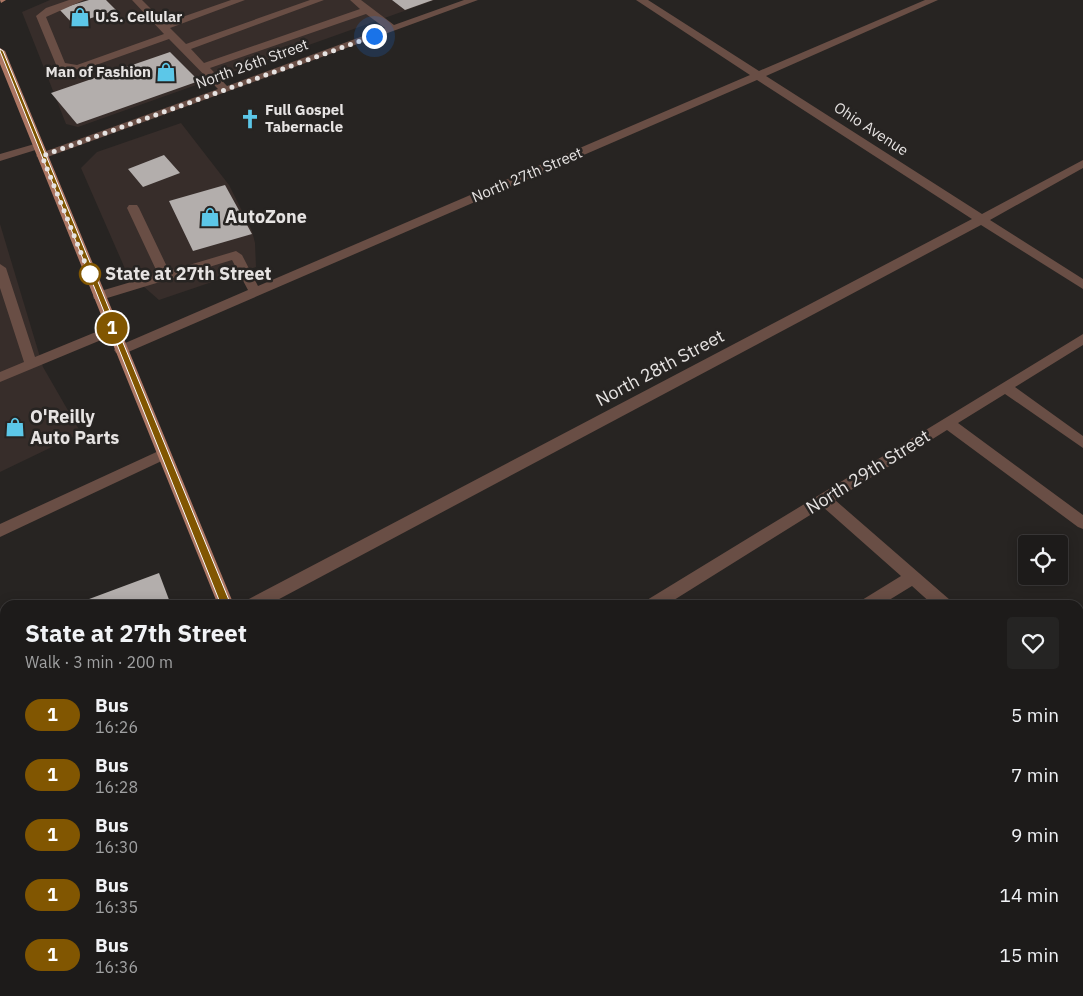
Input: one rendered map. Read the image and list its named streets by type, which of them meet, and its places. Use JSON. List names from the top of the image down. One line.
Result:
{"streets":{"street":["North 26th Street","Ohio Avenue","North 27th Street","North 28th Street","North 29th Street"]},"crossings":[["Ohio Avenue","North 27th Street"],["Ohio Avenue","North 28th Street"]],"places":{"shop":["U.S. Cellular","Man of Fashion","AutoZone","O'Reilly Auto Parts"],"church":["Full Gospel Tabernacle"],"other":["State at 27th Street"]},"lines":["bus line 1"],"page":{"on_map":"1","heading":["State at 27th Street","Walk · 3 min · 200 m"],"list":[{"mark":"1","name":"Bus","note":"16:26","value":"5 min"},{"mark":"1","name":"Bus","note":"16:28","value":"7 min"},{"mark":"1","name":"Bus","note":"16:30","value":"9 min"},{"mark":"1","name":"Bus","note":"16:35","value":"14 min"},{"mark":"1","name":"Bus","note":"16:36","value":"15 min"}]}}
